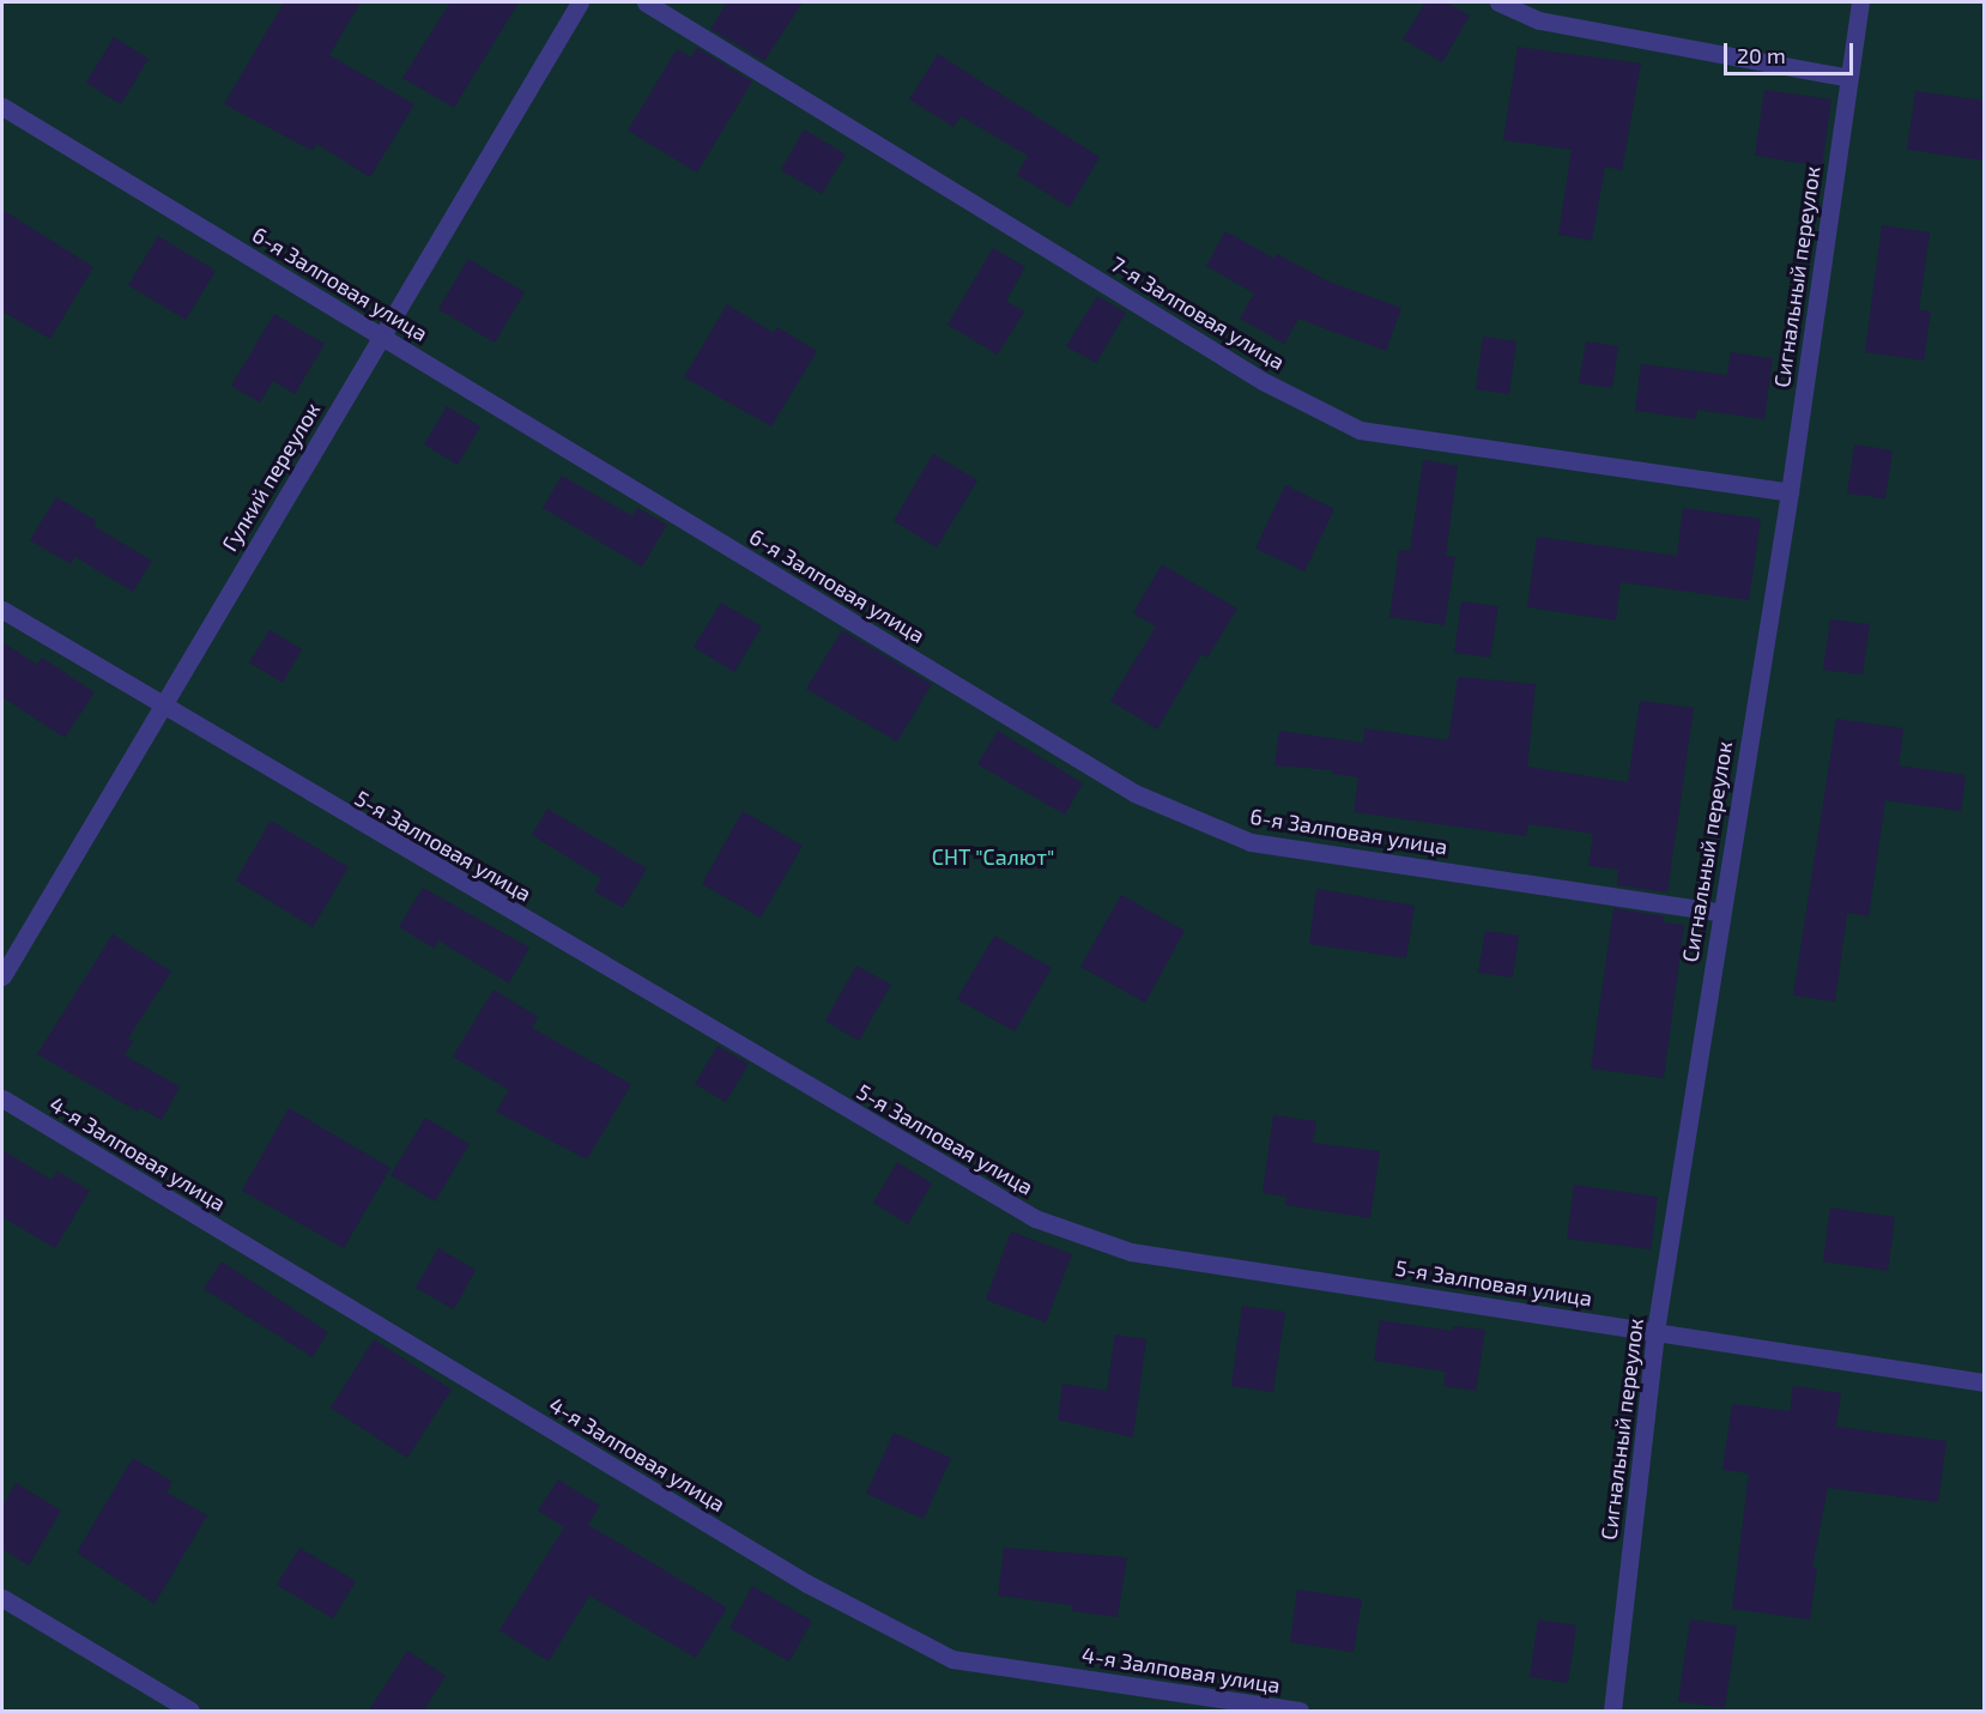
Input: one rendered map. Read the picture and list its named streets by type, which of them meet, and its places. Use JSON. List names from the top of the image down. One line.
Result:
{"streets":{"street":["Сигнальный переулок","6-я Залповая улица","7-я Залповая улица","Гулкий переулок","5-я Залповая улица","4-я Залповая улица"]},"crossings":[["Сигнальный переулок","6-я Залповая улица"],["Сигнальный переулок","7-я Залповая улица"],["Сигнальный переулок","5-я Залповая улица"],["6-я Залповая улица","Гулкий переулок"],["Гулкий переулок","5-я Залповая улица"]],"parks":["СНТ \"Салют\""],"scale_bar":"20 m"}
